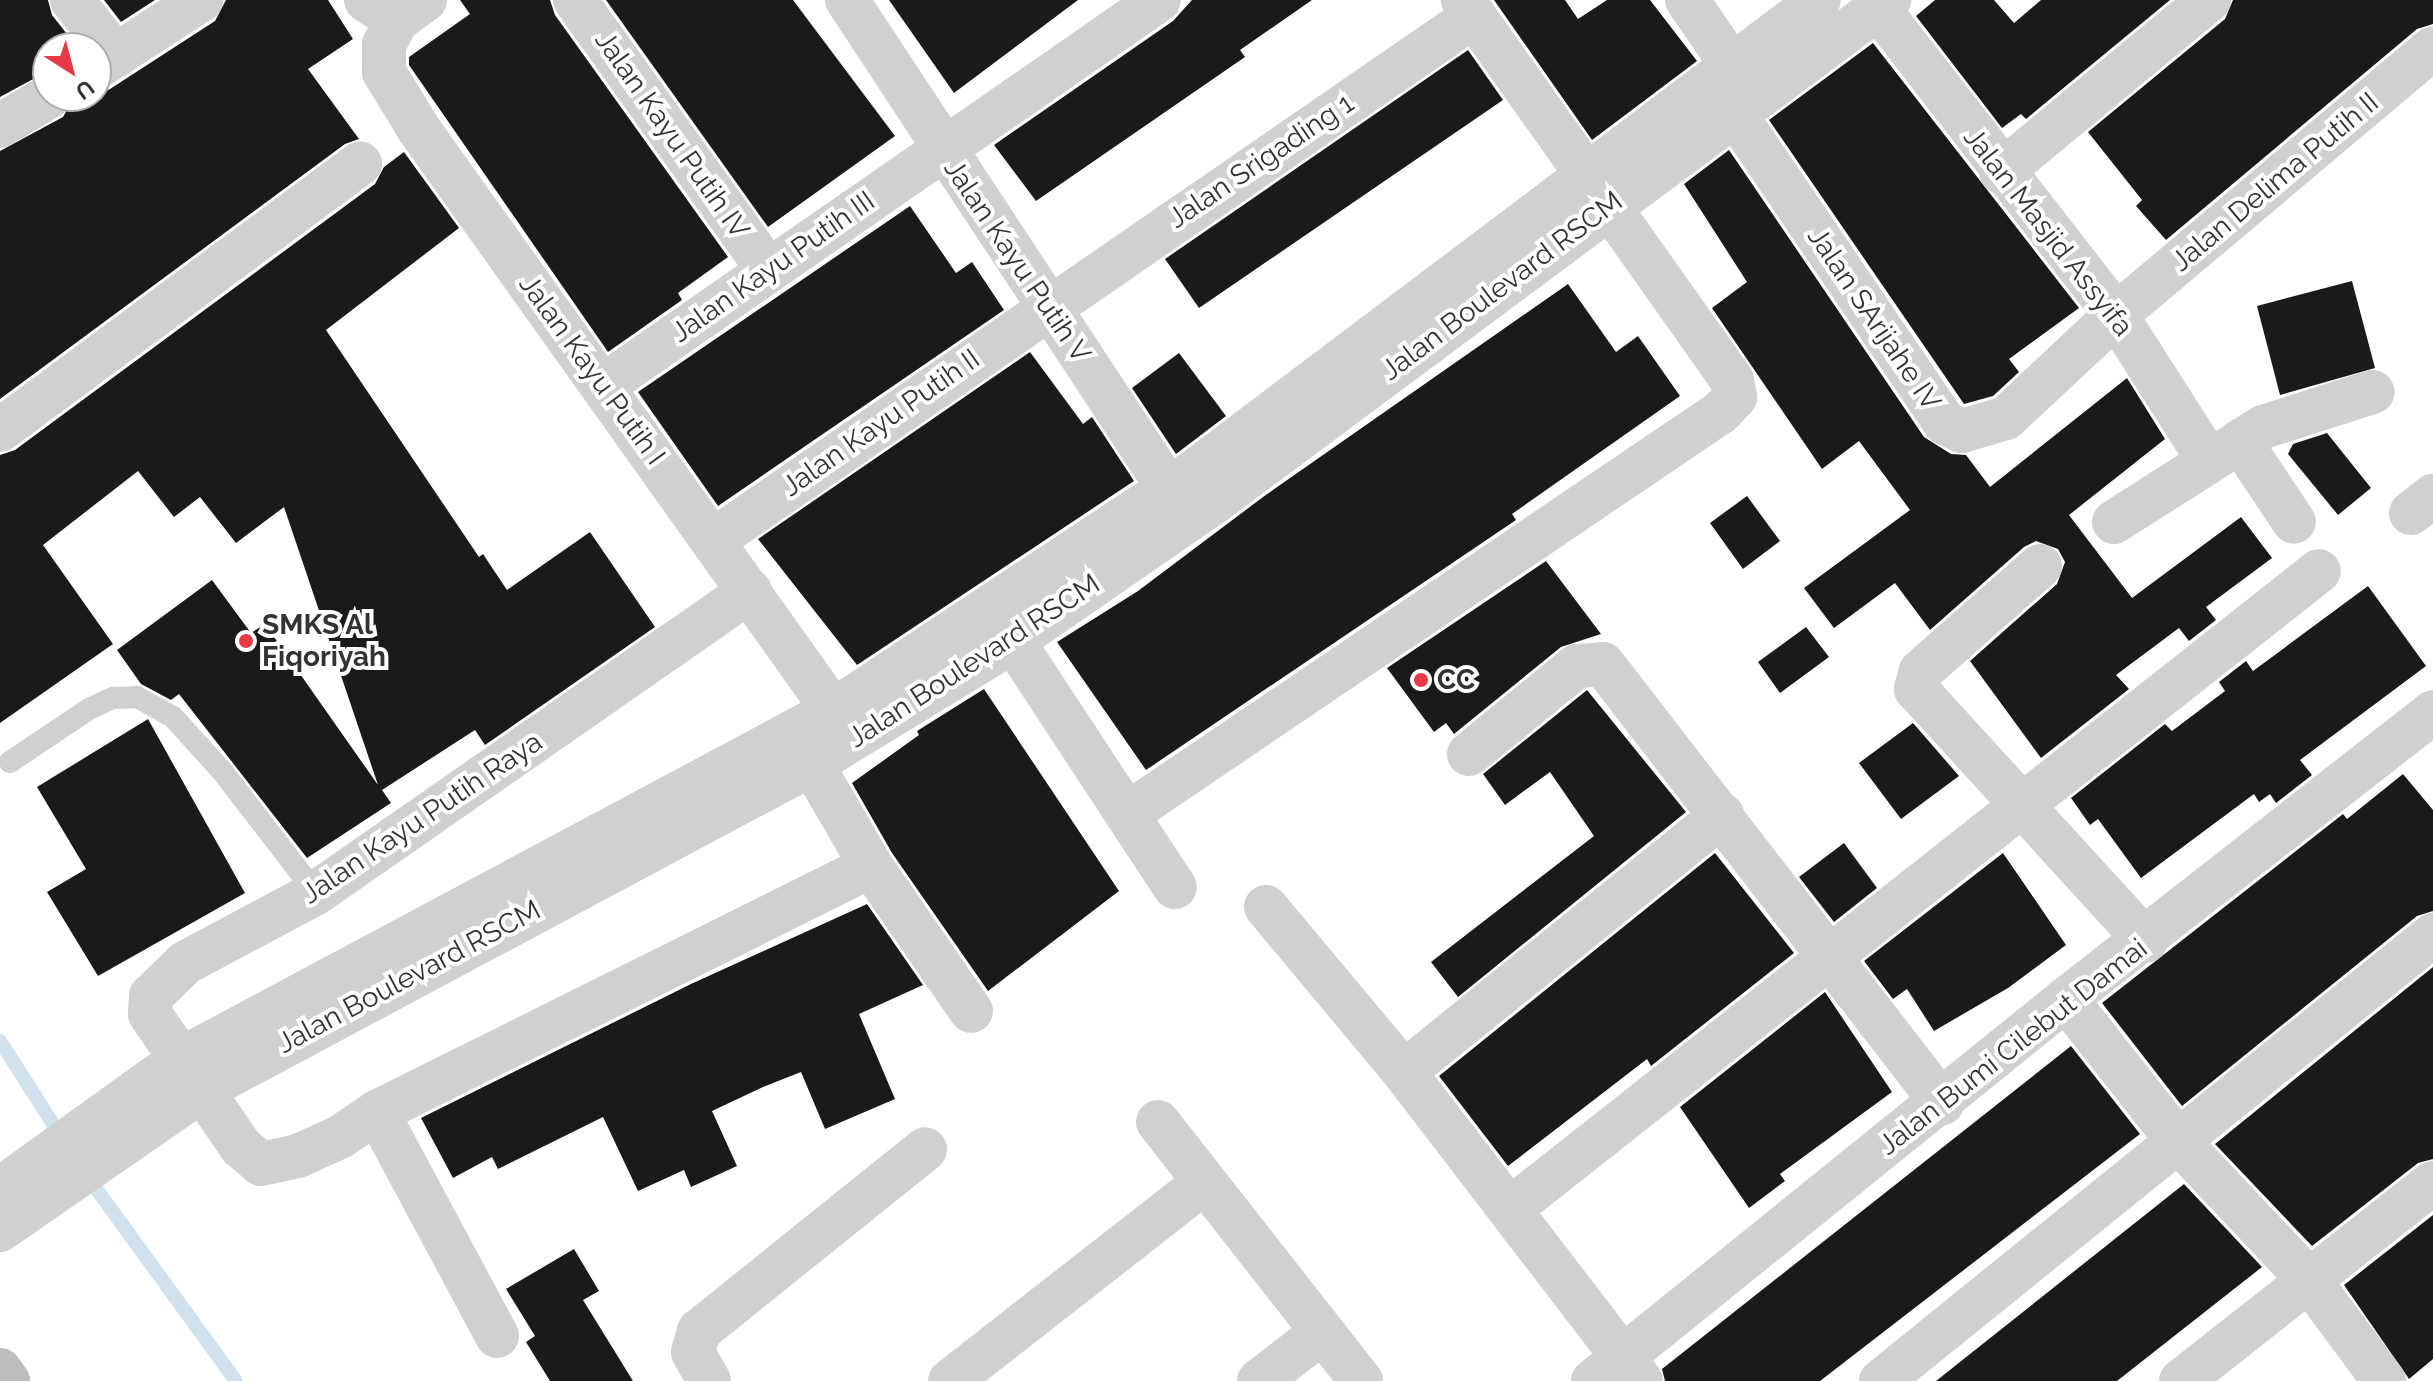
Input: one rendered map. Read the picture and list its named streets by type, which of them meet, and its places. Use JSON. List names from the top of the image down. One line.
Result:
{"streets":{"street":["Jalan Kayu Putih IV","Jalan Srigading 1","Jalan Delima Putih II","Jalan Masjid Assyifa","Jalan Kayu Putih V","Jalan Kayu Putih III","Jalan Boulevard RSCM","Jalan SArijahe IV","Jalan Kayu Putih I","Jalan Kayu Putih II","Jalan Kayu Putih Raya","Jalan Bumi Cilebut Damai"]},"crossings":[["Jalan Kayu Putih IV","Jalan Kayu Putih III"],["Jalan Srigading 1","Jalan Kayu Putih V"],["Jalan Srigading 1","Jalan Kayu Putih II"],["Jalan Delima Putih II","Jalan Masjid Assyifa"],["Jalan Delima Putih II","Jalan SArijahe IV"],["Jalan Masjid Assyifa","Jalan Boulevard RSCM"],["Jalan Masjid Assyifa","Jalan SArijahe IV"],["Jalan Kayu Putih V","Jalan Kayu Putih III"],["Jalan Kayu Putih V","Jalan Boulevard RSCM"],["Jalan Kayu Putih V","Jalan Kayu Putih II"],["Jalan Kayu Putih III","Jalan Kayu Putih I"],["Jalan Boulevard RSCM","Jalan SArijahe IV"],["Jalan Boulevard RSCM","Jalan Kayu Putih I"],["Jalan Boulevard RSCM","Jalan Kayu Putih Raya"],["Jalan Kayu Putih I","Jalan Kayu Putih II"],["Jalan Kayu Putih I","Jalan Kayu Putih Raya"]],"places":["SMKS Al Fiqoriyah","CC"],"north":"bottom right"}
